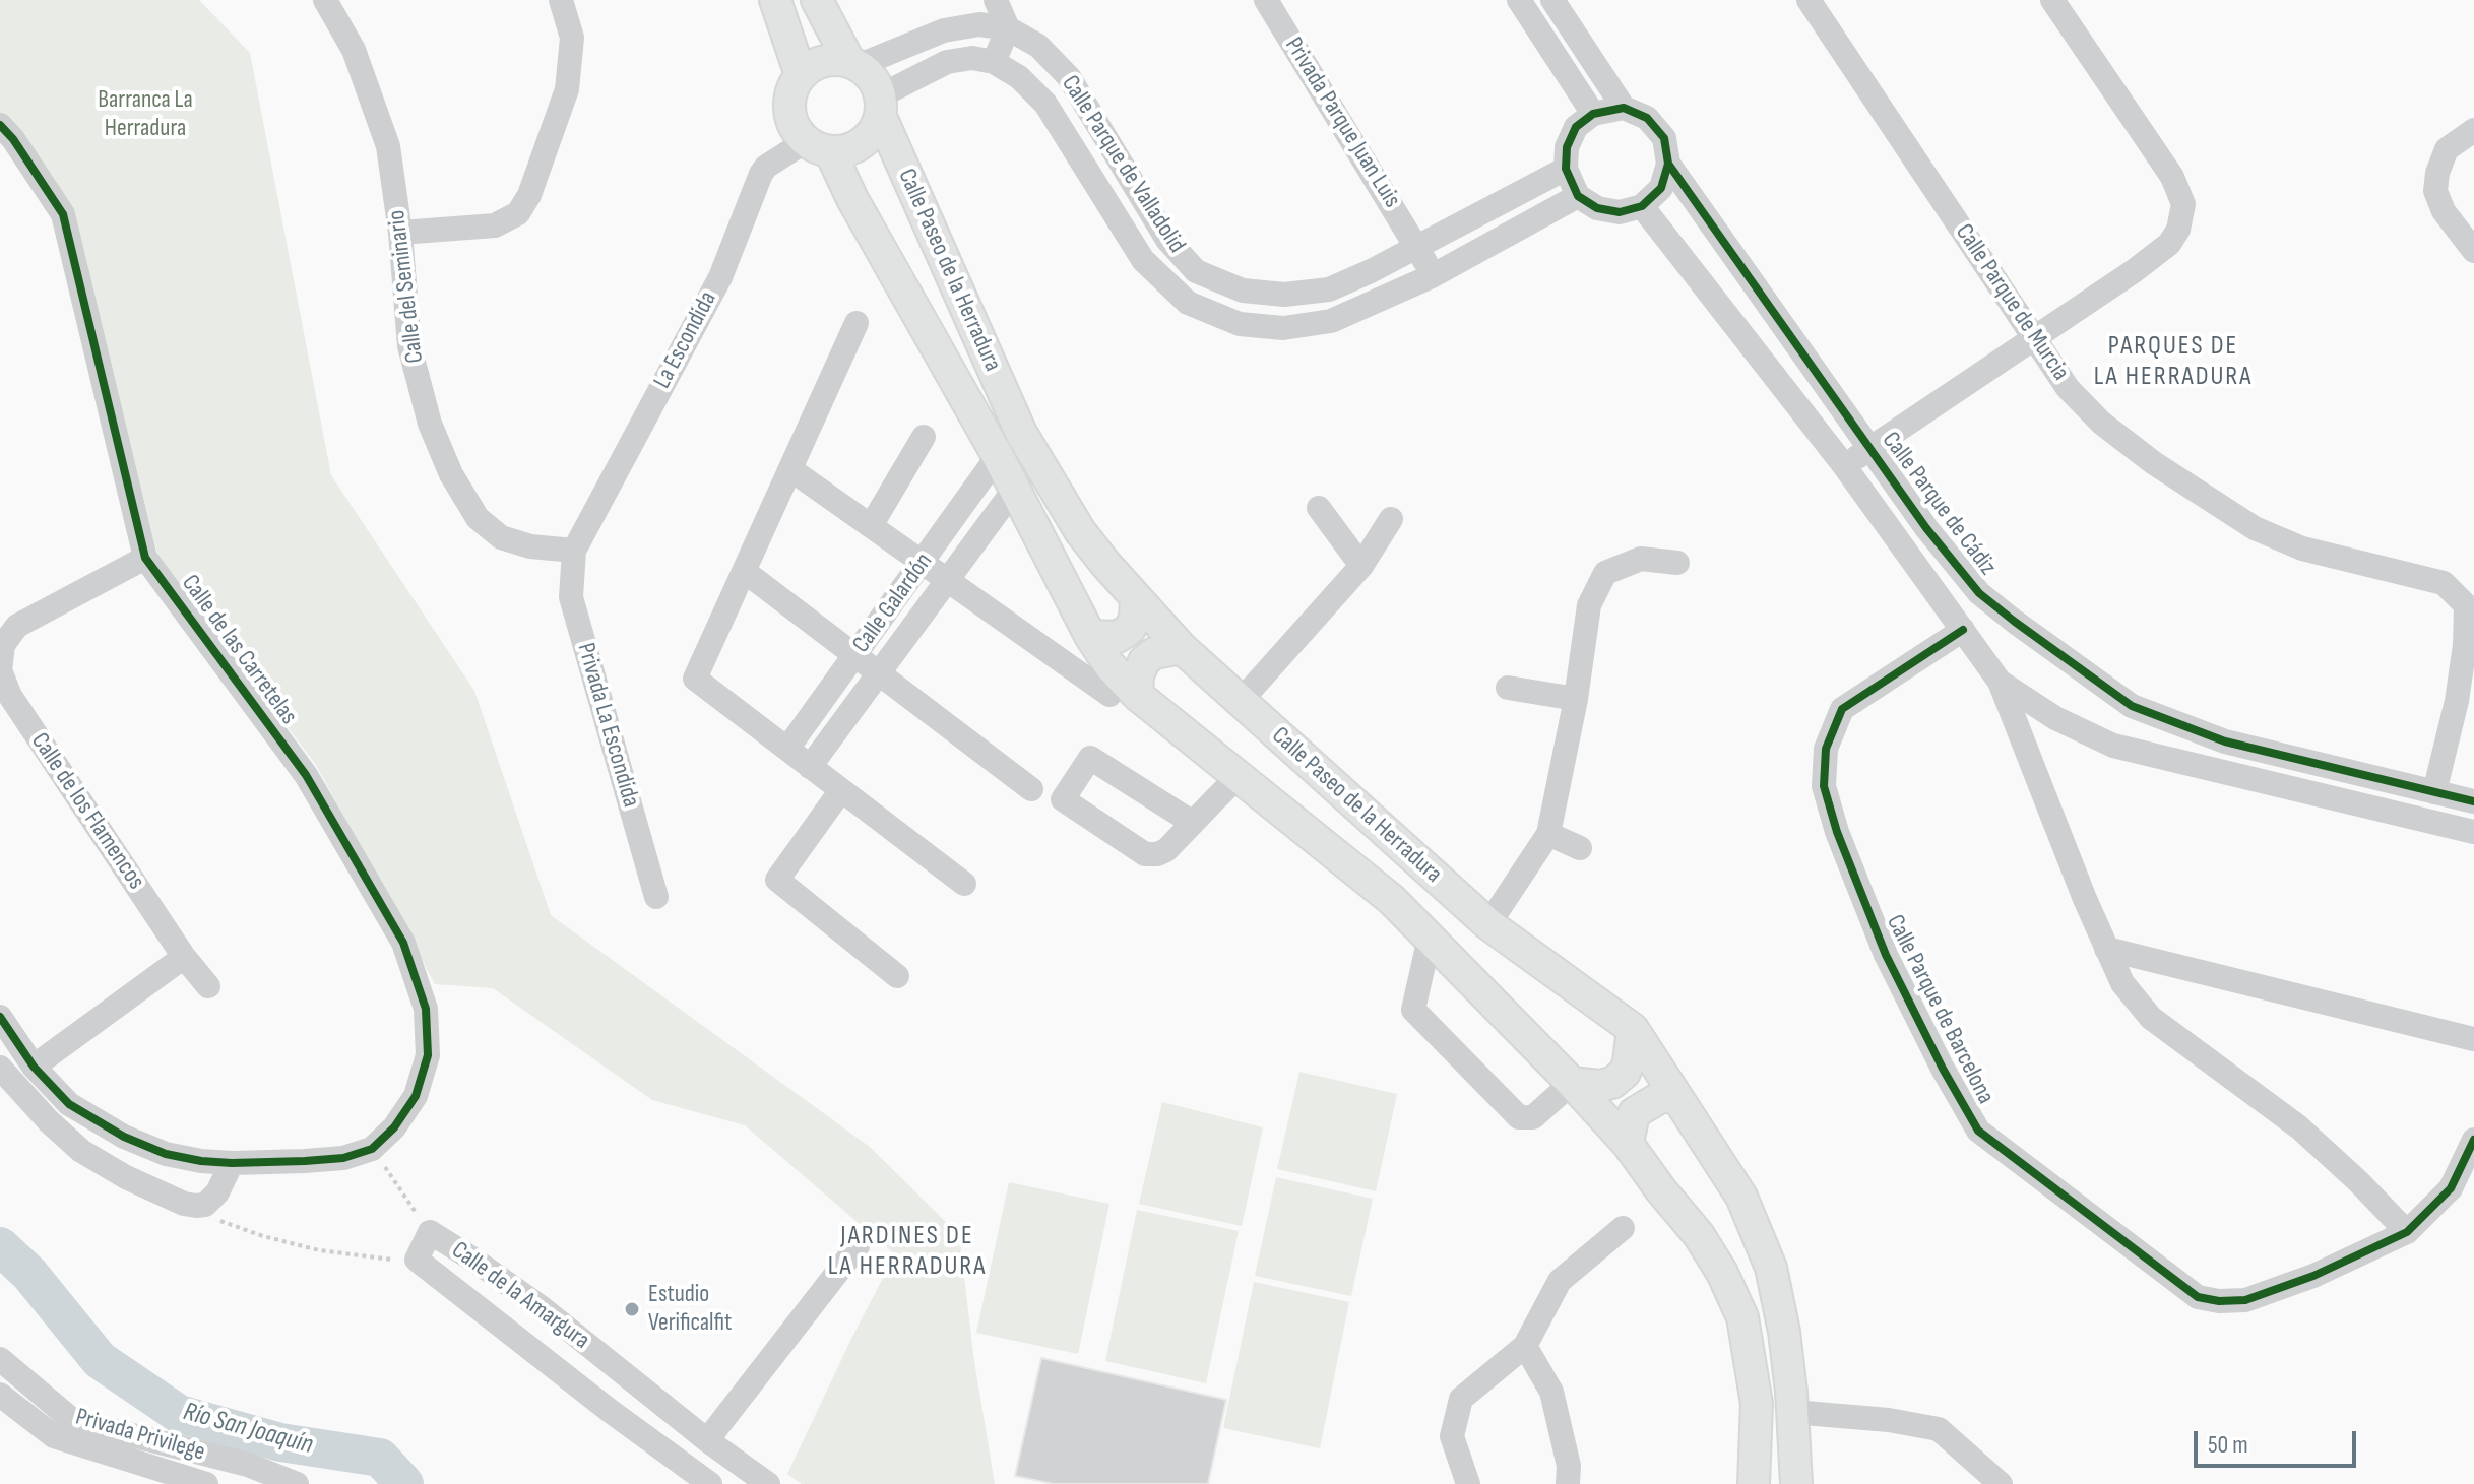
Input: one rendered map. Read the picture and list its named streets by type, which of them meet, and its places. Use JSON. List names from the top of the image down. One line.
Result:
{"streets":{"main road":["Calle Paseo de la Herradura"],"street":["Privada Parque Juan Luis","Calle Parque de Valladolid","Calle del Seminario","Calle Parque de Murcia","La Escondida","Calle Parque de Cádiz","Calle Galardón","Calle de las Carretelas","Privada La Escondida","Calle de los Flamencos","Calle Parque de Barcelona","Calle de la Amargura","Privada Privilege"]},"crossings":[["Privada Parque Juan Luis","Calle Parque de Valladolid"],["Calle Parque de Valladolid","Calle Paseo de la Herradura"],["Calle Parque de Valladolid","La Escondida"],["Calle Parque de Valladolid","Calle Parque de Cádiz"],["Calle Paseo de la Herradura","La Escondida"],["Calle Paseo de la Herradura","Calle Galardón"],["Calle del Seminario","La Escondida"],["Calle del Seminario","Privada La Escondida"],["Calle Parque de Murcia","Calle Parque de Cádiz"],["La Escondida","Privada La Escondida"],["Calle de las Carretelas","Calle de los Flamencos"]],"districts":["PARQUES DE LA HERRADURA","JARDINES DE LA HERRADURA"],"water":["Río San Joaquín"],"parks":["Barranca La Herradura"],"places":["Estudio Verificalfit"],"scale_bar":"50 m"}
